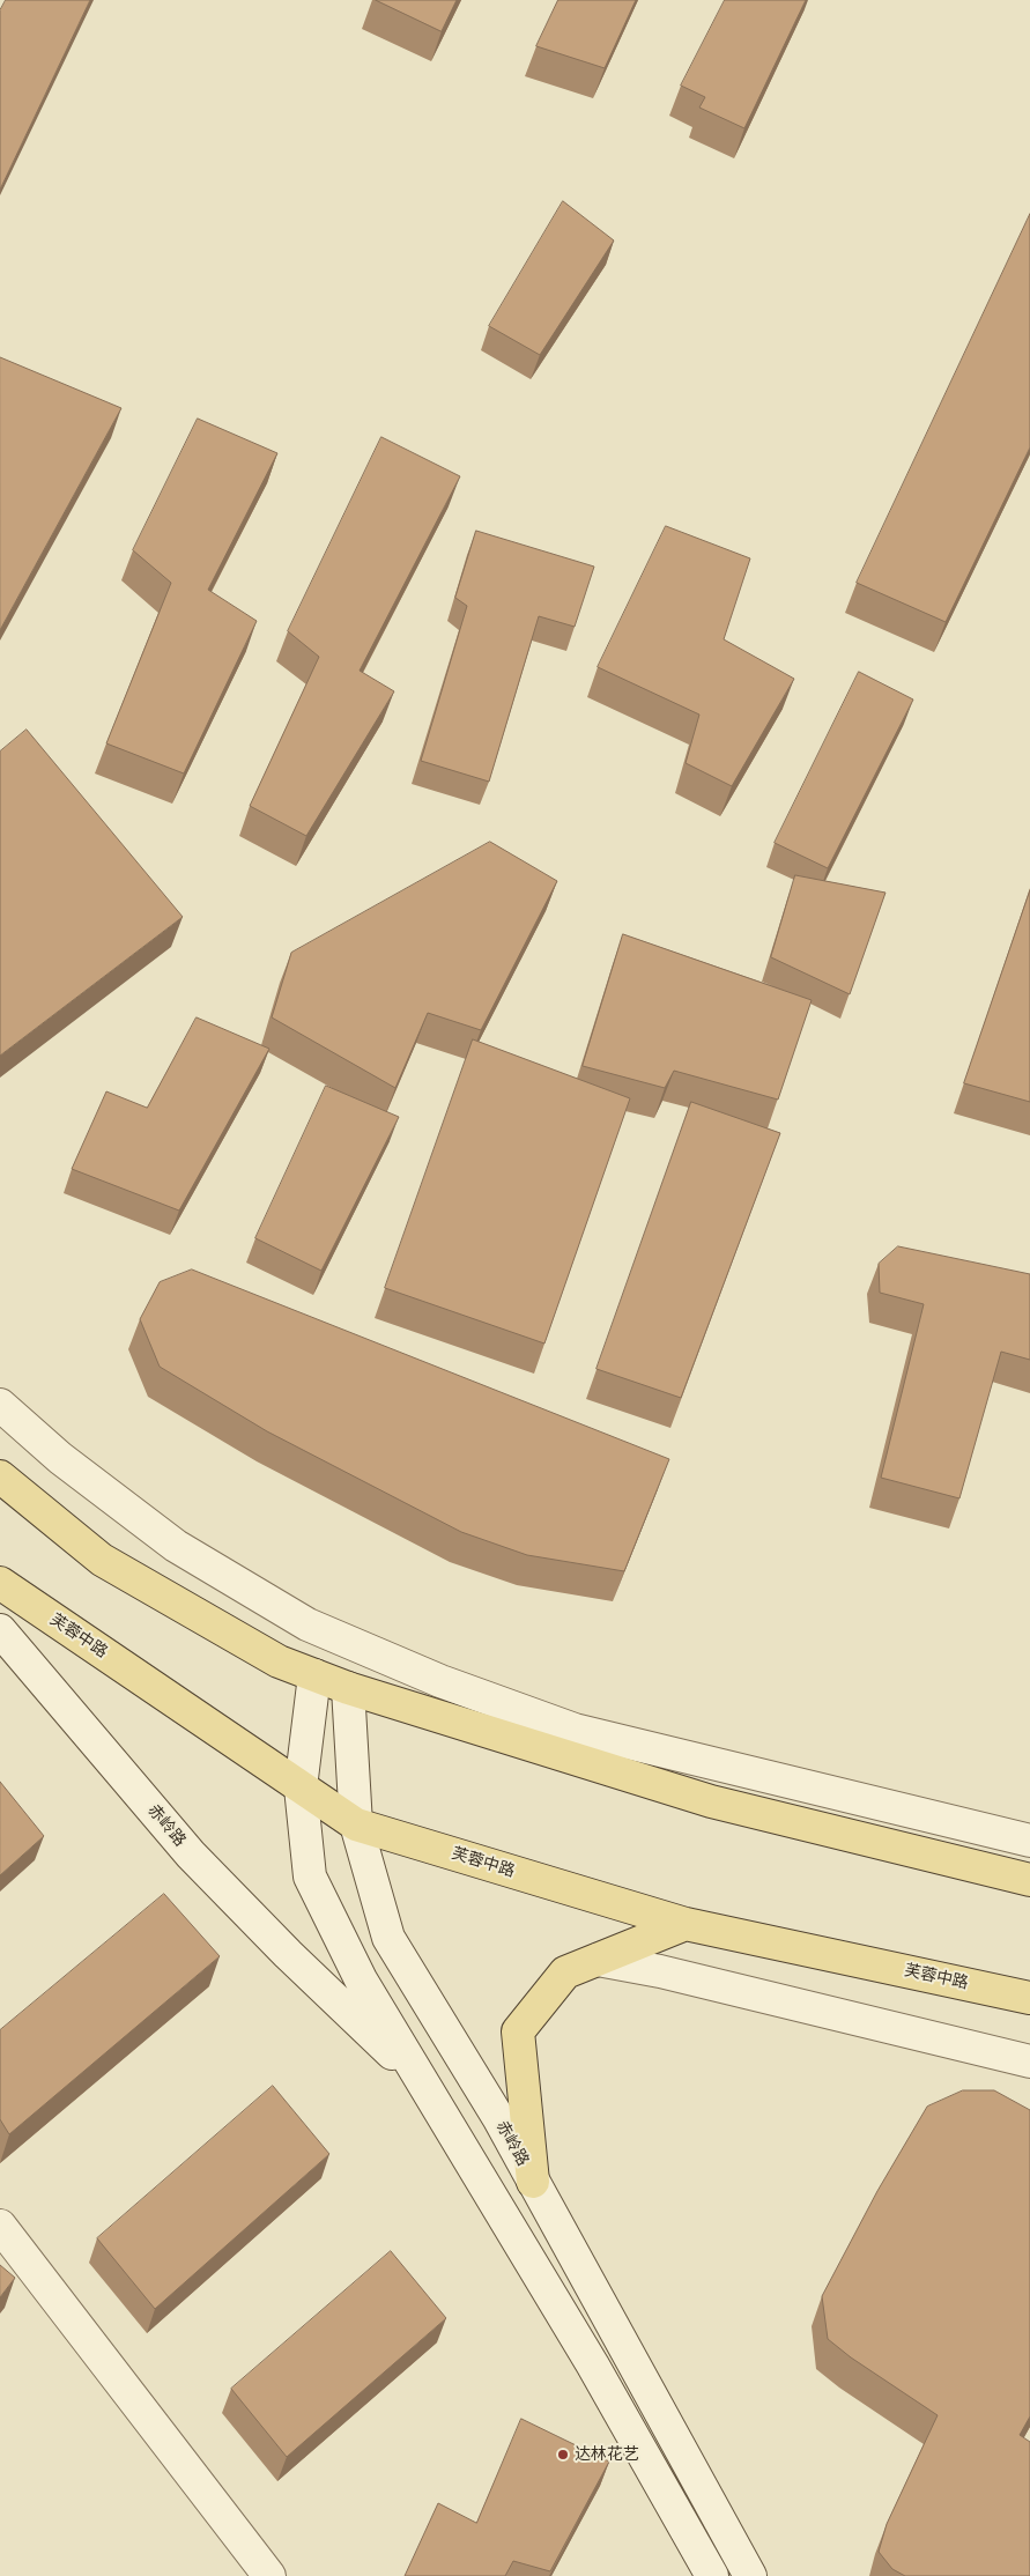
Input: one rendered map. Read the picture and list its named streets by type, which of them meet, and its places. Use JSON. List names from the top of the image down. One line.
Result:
{"streets":{"main road":["芙蓉中路","赤岭路"]},"crossings":[["芙蓉中路","赤岭路"]],"places":["达林花艺"]}
